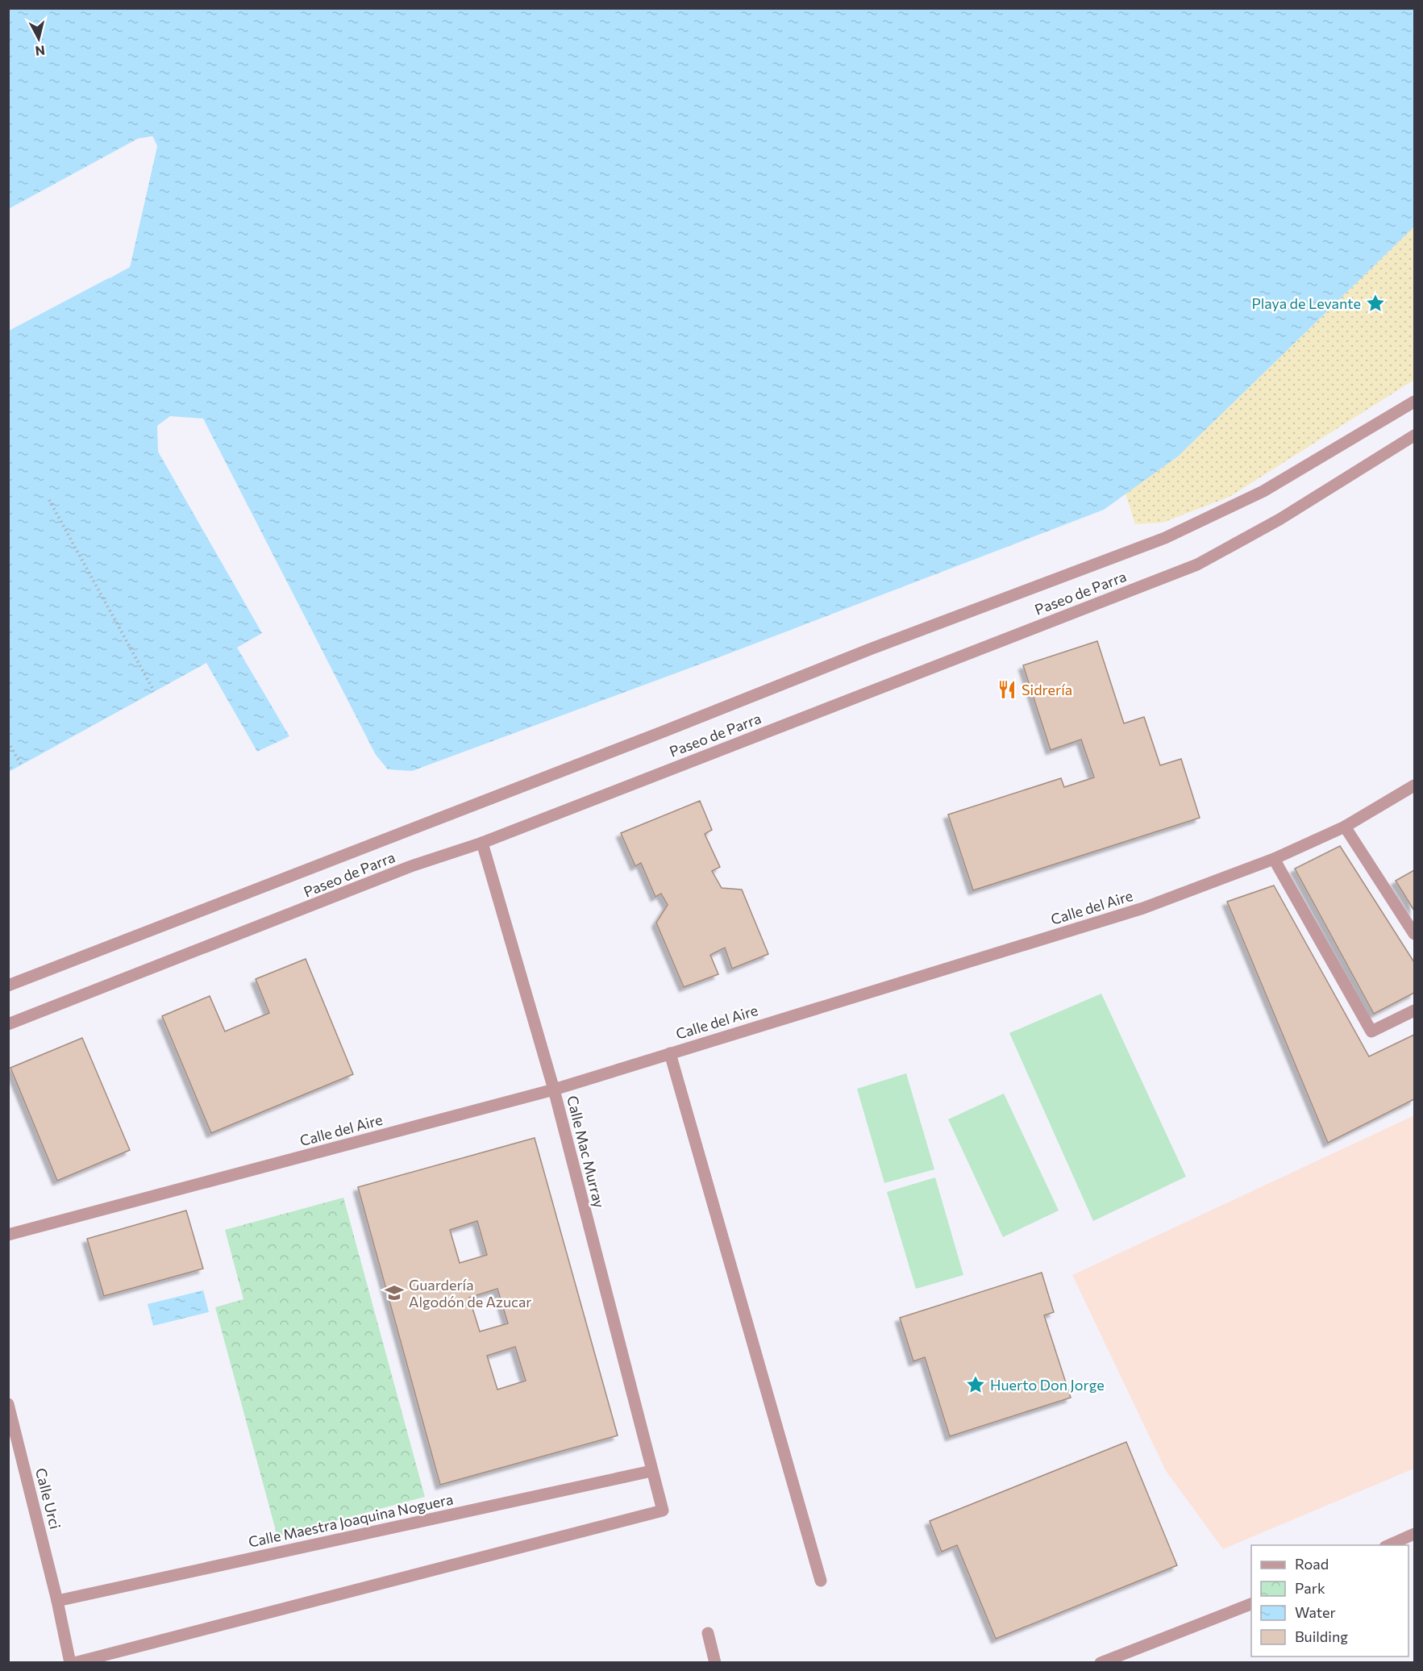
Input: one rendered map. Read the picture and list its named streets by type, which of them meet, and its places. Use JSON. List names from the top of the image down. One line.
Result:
{"streets":{"street":["Paseo de Parra","Calle del Aire","Calle Mac Murray","Calle Urci","Calle Maestra Joaquina Noguera"]},"crossings":[["Paseo de Parra","Calle Mac Murray"],["Calle del Aire","Calle Mac Murray"],["Calle Mac Murray","Calle Maestra Joaquina Noguera"],["Calle Urci","Calle Maestra Joaquina Noguera"]],"places":{"place":["Playa de Levante","Huerto Don Jorge"],"restaurant":["Sidrería"],"school or university":["Guardería Algodón de Azucar"]},"legend":["Road","Park","Water","Building"],"north":"bottom"}
